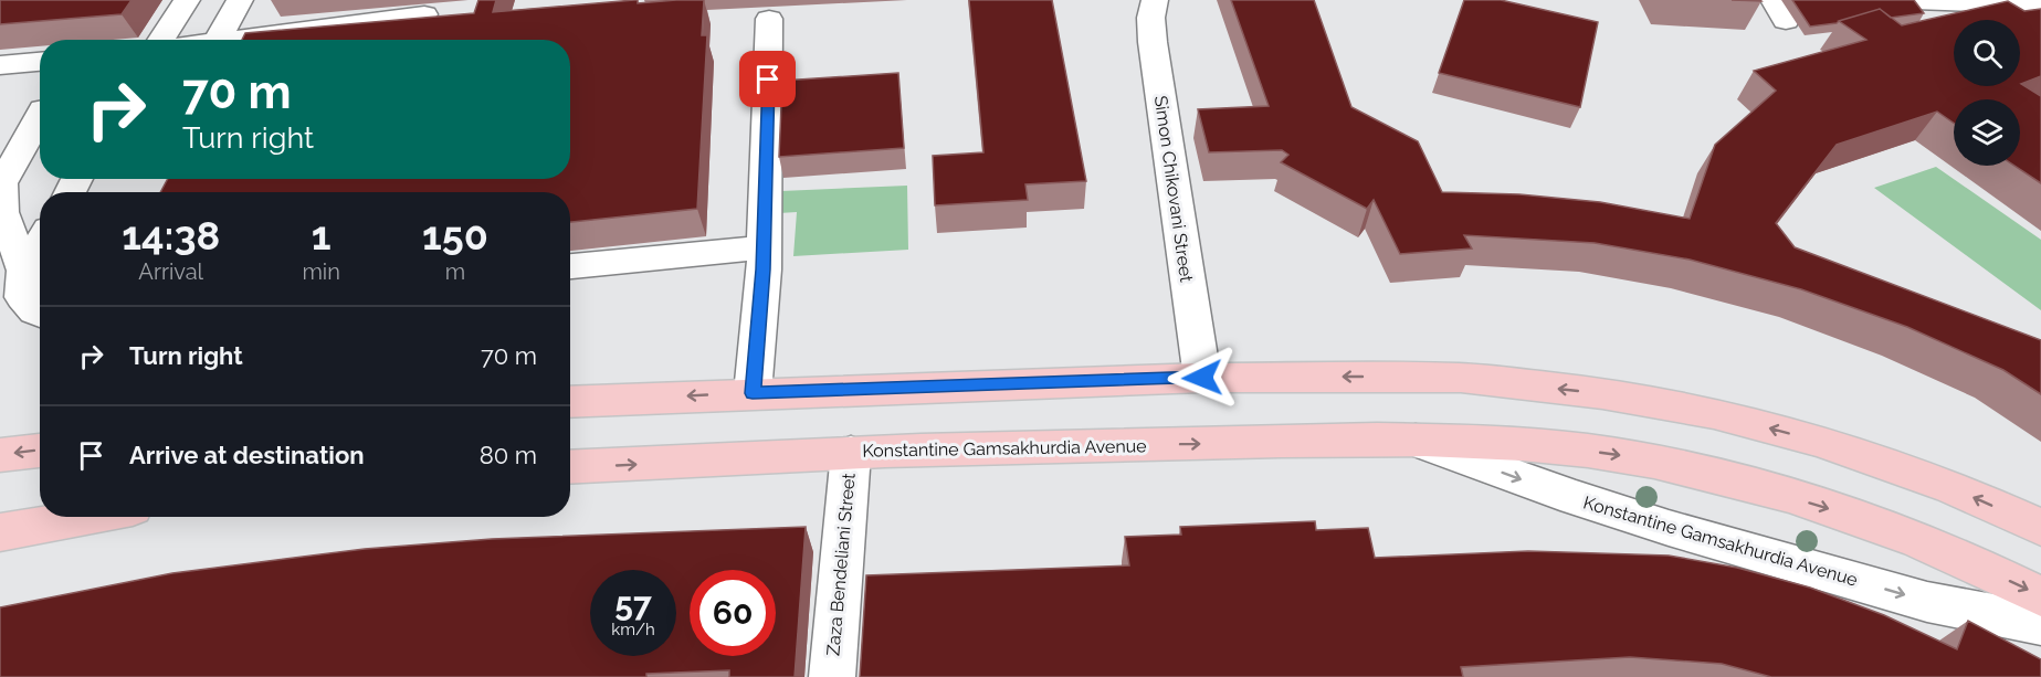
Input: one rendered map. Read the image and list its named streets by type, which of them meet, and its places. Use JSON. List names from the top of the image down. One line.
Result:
{"streets":{"main road":["Konstantine Gamsakhurdia Avenue"],"street":["Simon Chikovani Street","Zaza Bendeliani Street"]},"crossings":[["Konstantine Gamsakhurdia Avenue","Zaza Bendeliani Street"]],"page":{"turn":["70 m","Turn right"],"eta":["14:38","Arrival","1","min","150","m"],"list":[{"name":"Turn right","value":"70 m"},{"name":"Arrive at destination","value":"80 m"}],"speed":"57 km/h","limit":"60"}}
